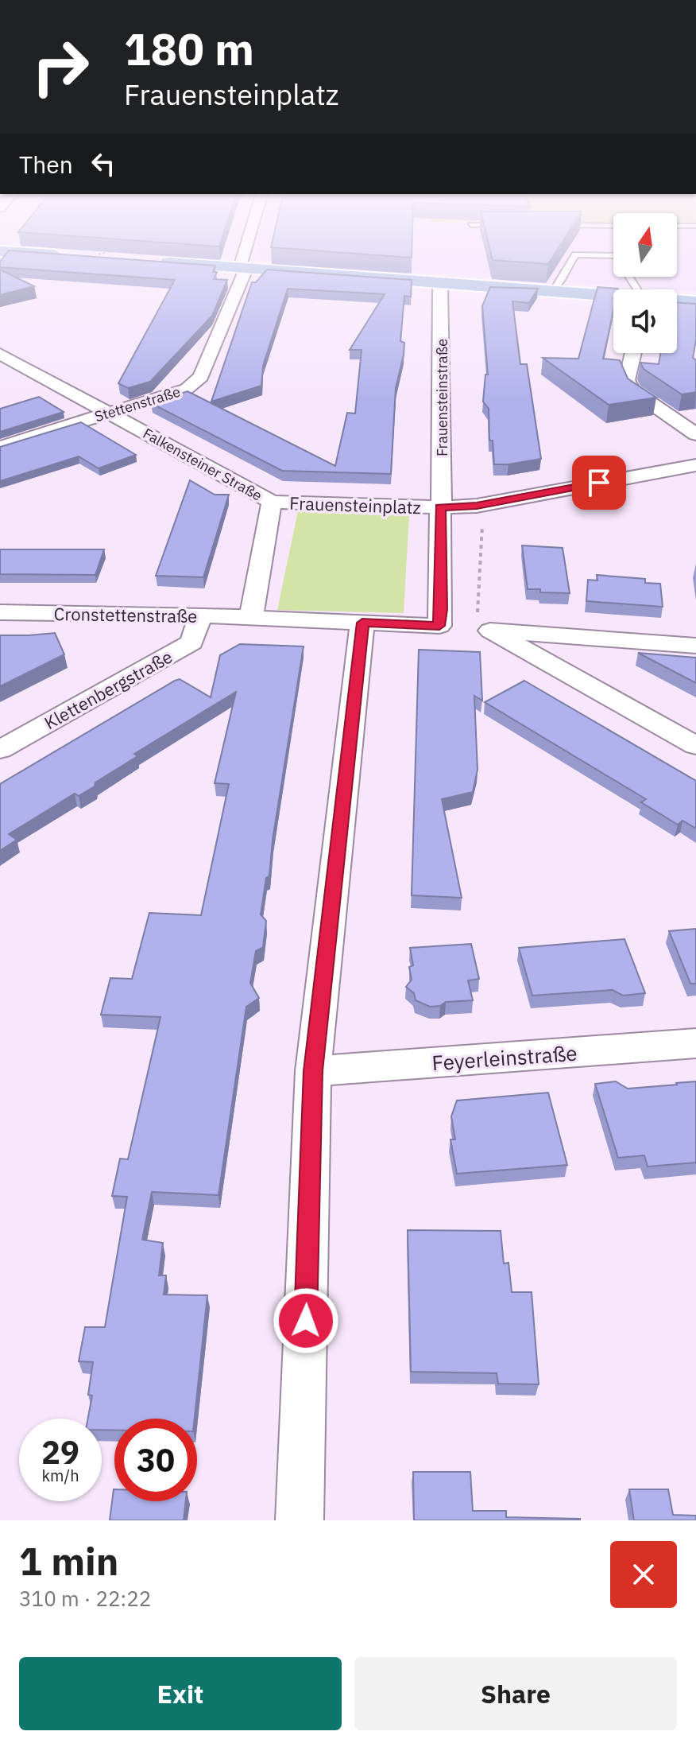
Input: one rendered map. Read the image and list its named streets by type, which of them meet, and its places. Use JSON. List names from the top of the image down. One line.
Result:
{"streets":{"street":["Frauensteinstraße","Stettenstraße","Falkensteiner Straße","Frauensteinplatz","Cronstettenstraße","Klettenbergstraße","Feyerleinstraße"]},"crossings":[["Frauensteinstraße","Frauensteinplatz"],["Stettenstraße","Falkensteiner Straße"],["Falkensteiner Straße","Frauensteinplatz"],["Frauensteinplatz","Cronstettenstraße"],["Cronstettenstraße","Klettenbergstraße"]],"north":"top","page":{"turn":["180 m","Frauensteinplatz"],"then":"Then","speed":"29 km/h","limit":"30","heading":["1 min","310 m · 22:22"],"buttons":["Exit","Share"]}}
